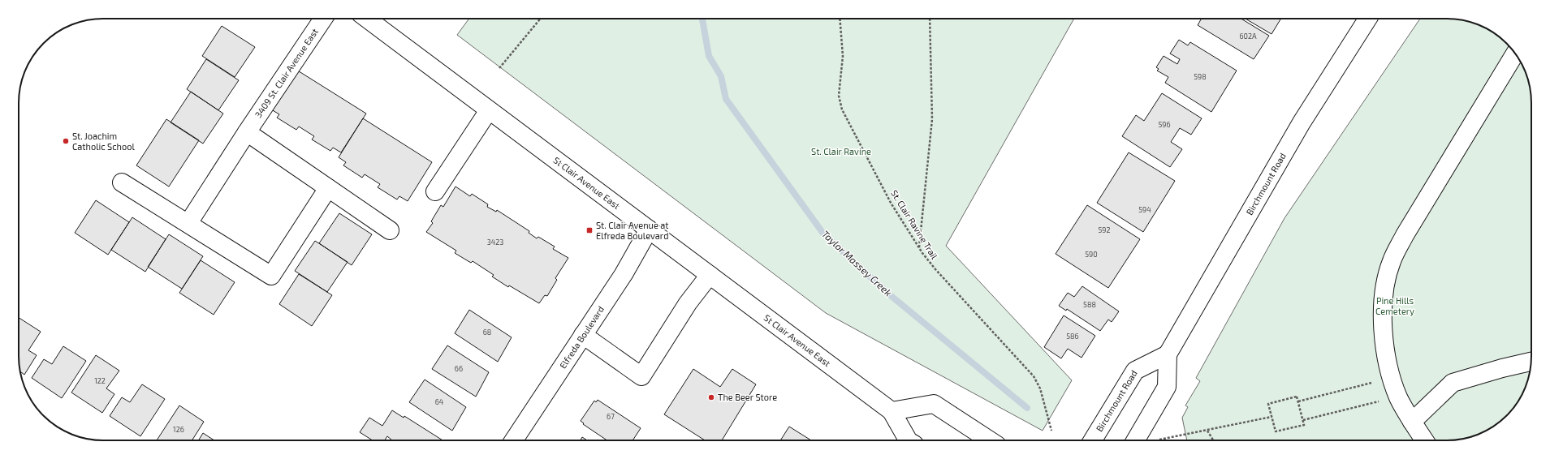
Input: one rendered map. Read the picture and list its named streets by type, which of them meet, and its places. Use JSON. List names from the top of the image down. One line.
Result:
{"streets":{"main road":["3409 St. Clair Avenue East","St Clair Avenue East","Birchmount Road","Elfreda Boulevard"],"path":["St. Clair Ravine Trail"]},"crossings":[["St Clair Avenue East","Elfreda Boulevard"]],"water":["Taylor Massey Creek"],"parks":["St. Clair Ravine","Pine Hills Cemetery"],"places":{"other":["St. Joachim Catholic School","The Beer Store"],"transit":["St. Clair Avenue at Elfreda Boulevard"]},"house_numbers":["602A","598","596","594","592","3423","590","588","68","586","66","122","64","67","126"]}
